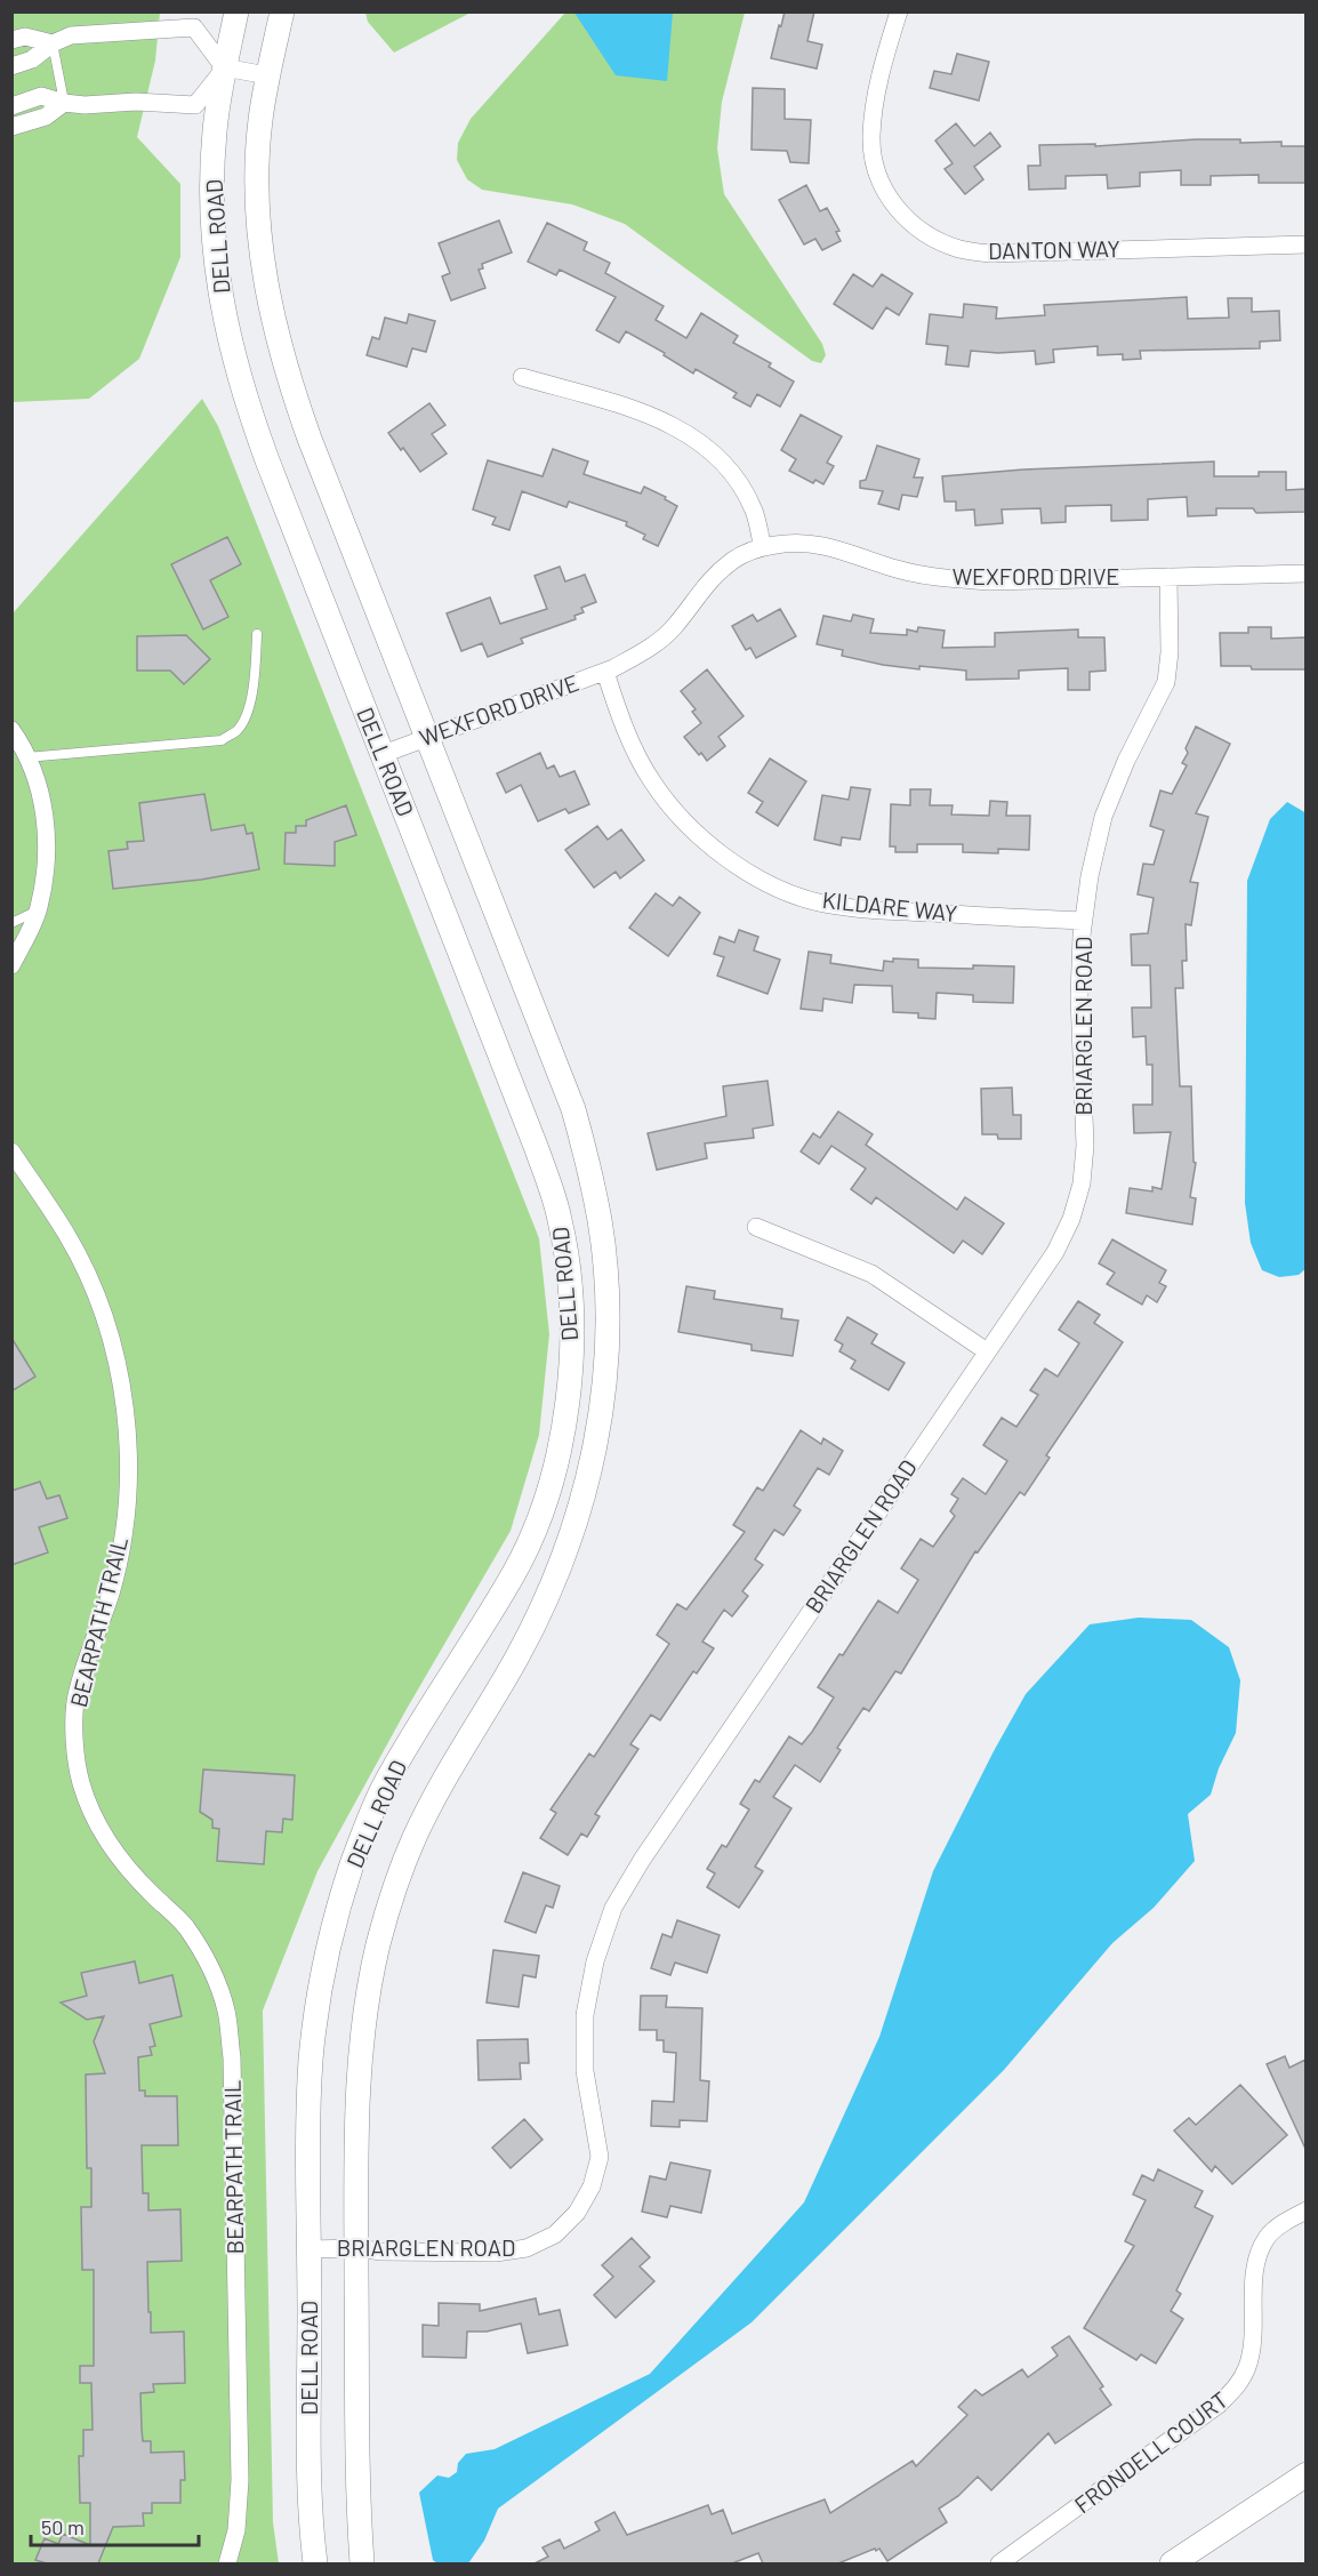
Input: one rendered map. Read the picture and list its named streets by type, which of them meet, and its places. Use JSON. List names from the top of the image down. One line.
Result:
{"streets":{"main road":["DELL ROAD"],"street":["DANTON WAY","WEXFORD DRIVE","KILDARE WAY","BRIARGLEN ROAD","BEARPATH TRAIL","FRONDELL COURT"]},"crossings":[["DELL ROAD","WEXFORD DRIVE"],["DELL ROAD","BRIARGLEN ROAD"],["WEXFORD DRIVE","KILDARE WAY"],["WEXFORD DRIVE","BRIARGLEN ROAD"],["KILDARE WAY","BRIARGLEN ROAD"]],"scale_bar":"50 m"}
